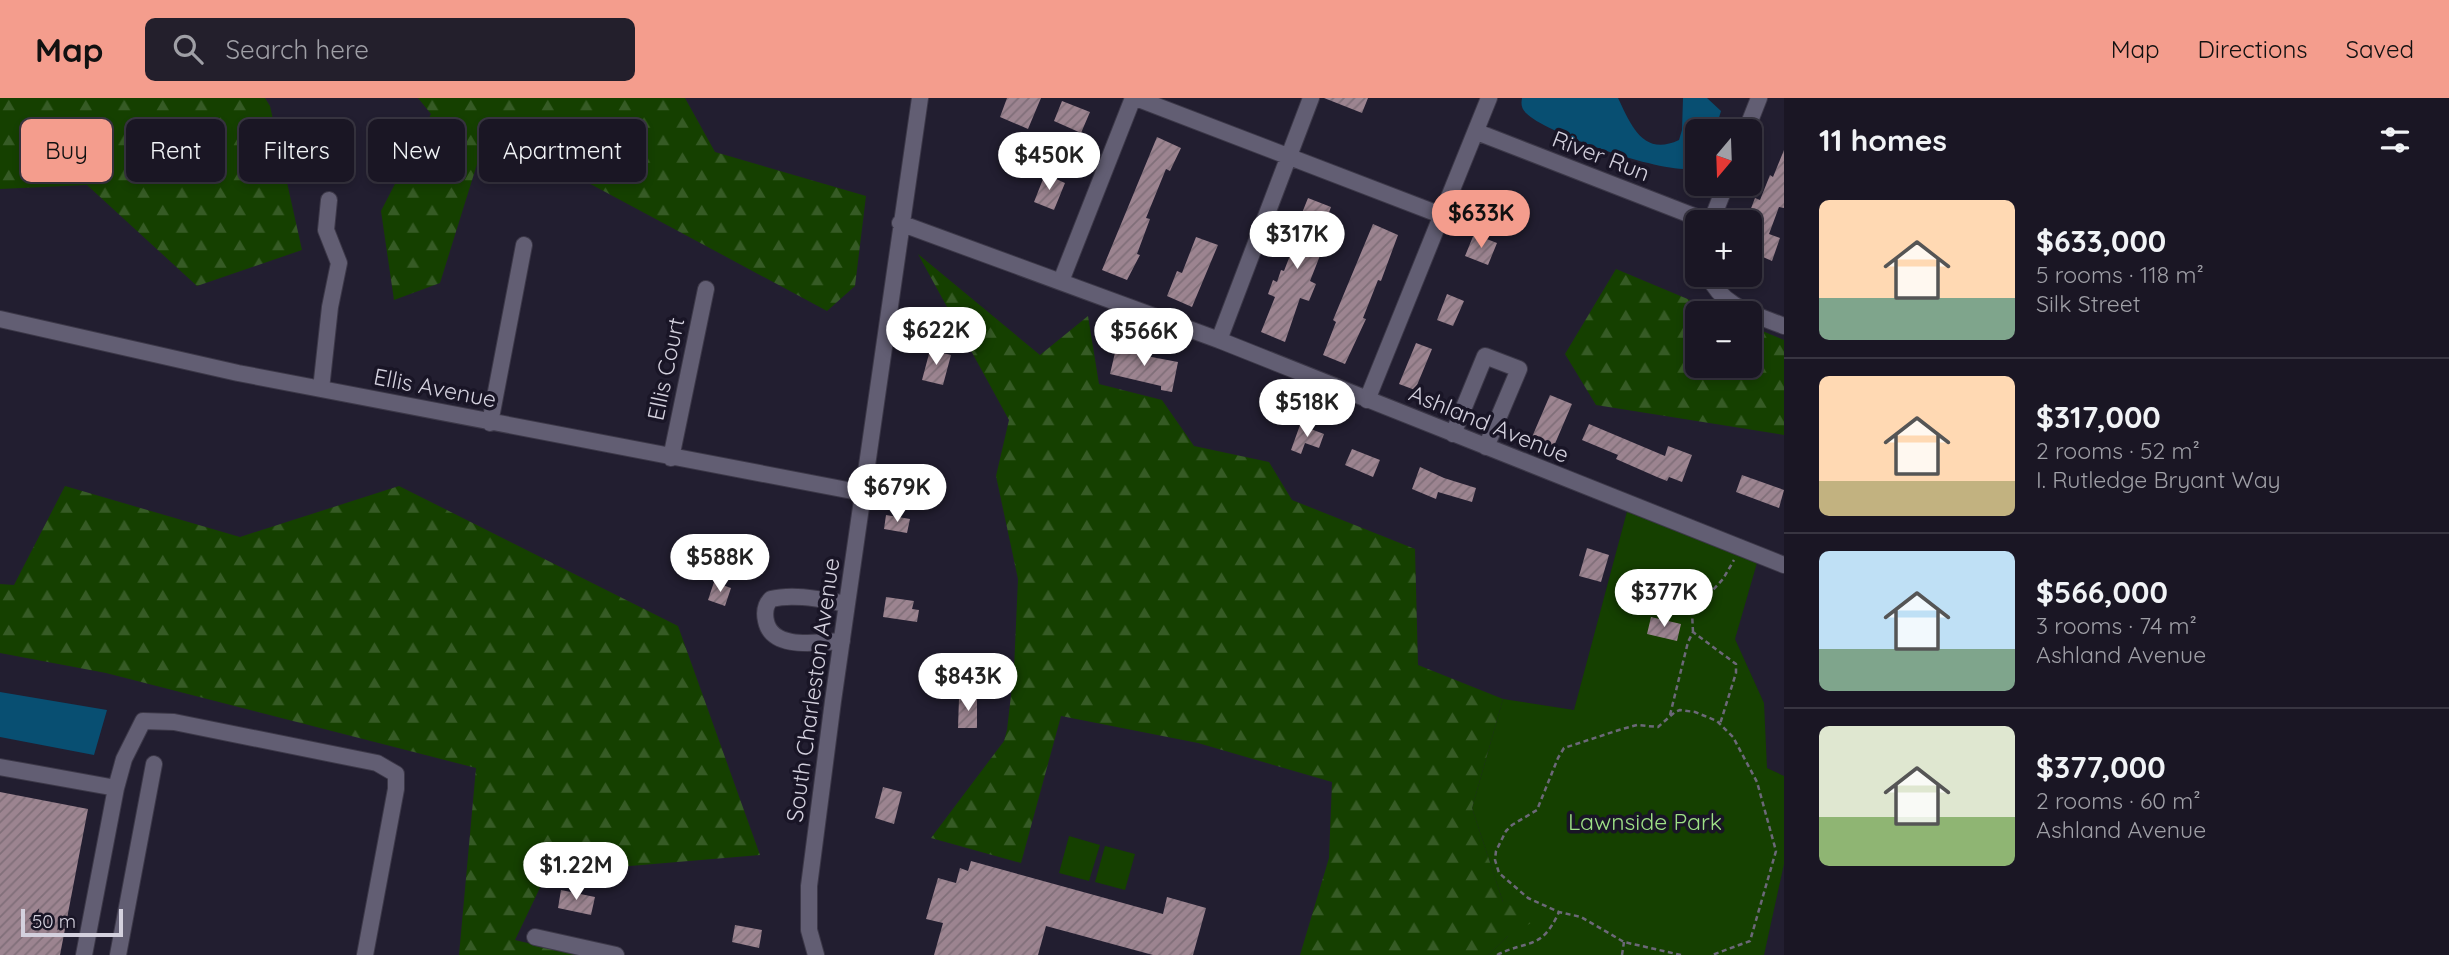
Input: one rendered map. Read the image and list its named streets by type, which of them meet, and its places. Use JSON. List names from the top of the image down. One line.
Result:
{"streets":{"street":["River Run","Ellis Court","Ellis Avenue","Ashland Avenue","South Charleston Avenue"]},"crossings":[["Ellis Court","Ellis Avenue"],["Ellis Avenue","South Charleston Avenue"],["Ashland Avenue","South Charleston Avenue"]],"parks":["Lawnside Park"],"scale_bar":"50 m","north":"bottom","page":{"header":"Map","search":"Search here","nav":["Map","Directions","Saved"],"heading":"11 homes","map_buttons":["+","−"],"chip":["Buy","Rent","Filters","New","Apartment"],"price":["$450K","$633K","$317K","$622K","$566K","$518K","$679K","$588K","$377K","$843K","$1.22M"],"list":[{"name":"$633,000","note":"5 rooms · 118 m² · Silk Street"},{"name":"$317,000","note":"2 rooms · 52 m² · I. Rutledge Bryant Way"},{"name":"$566,000","note":"3 rooms · 74 m² · Ashland Avenue"},{"name":"$377,000","note":"2 rooms · 60 m² · Ashland Avenue"}],"scale":"50 m"}}
